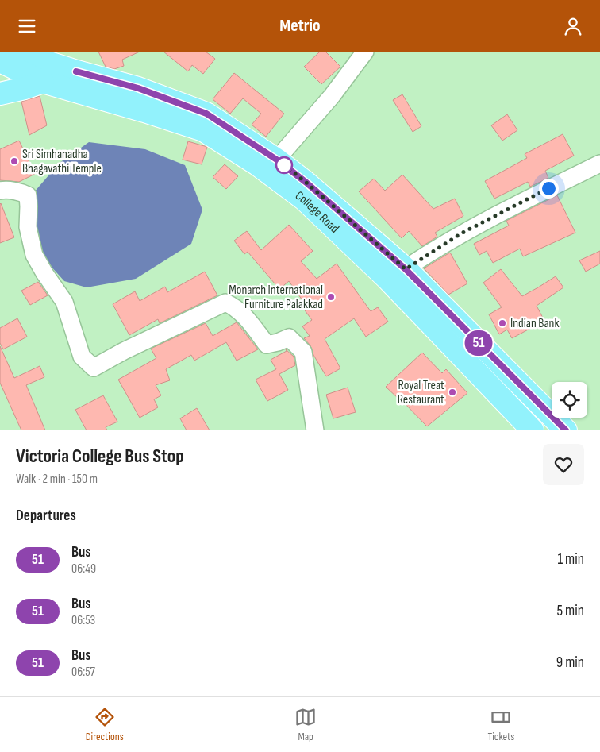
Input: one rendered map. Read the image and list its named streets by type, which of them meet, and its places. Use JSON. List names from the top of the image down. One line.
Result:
{"streets":{"main road":["College Road"]},"places":["Sri Simhanadha Bhagavathi Temple","Monarch International Furniture Palakkad","Indian Bank","Royal Treat Restaurant"],"lines":["bus line 51"],"page":{"header":"Metrio","on_map":"51","heading":[["Victoria College Bus Stop","Walk · 2 min · 150 m"],"Departures"],"list":[{"mark":"51","name":"Bus","note":"06:49","value":"1 min"},{"mark":"51","name":"Bus","note":"06:53","value":"5 min"},{"mark":"51","name":"Bus","note":"06:57","value":"9 min"}],"tabs":["Directions","Map","Tickets"]}}
